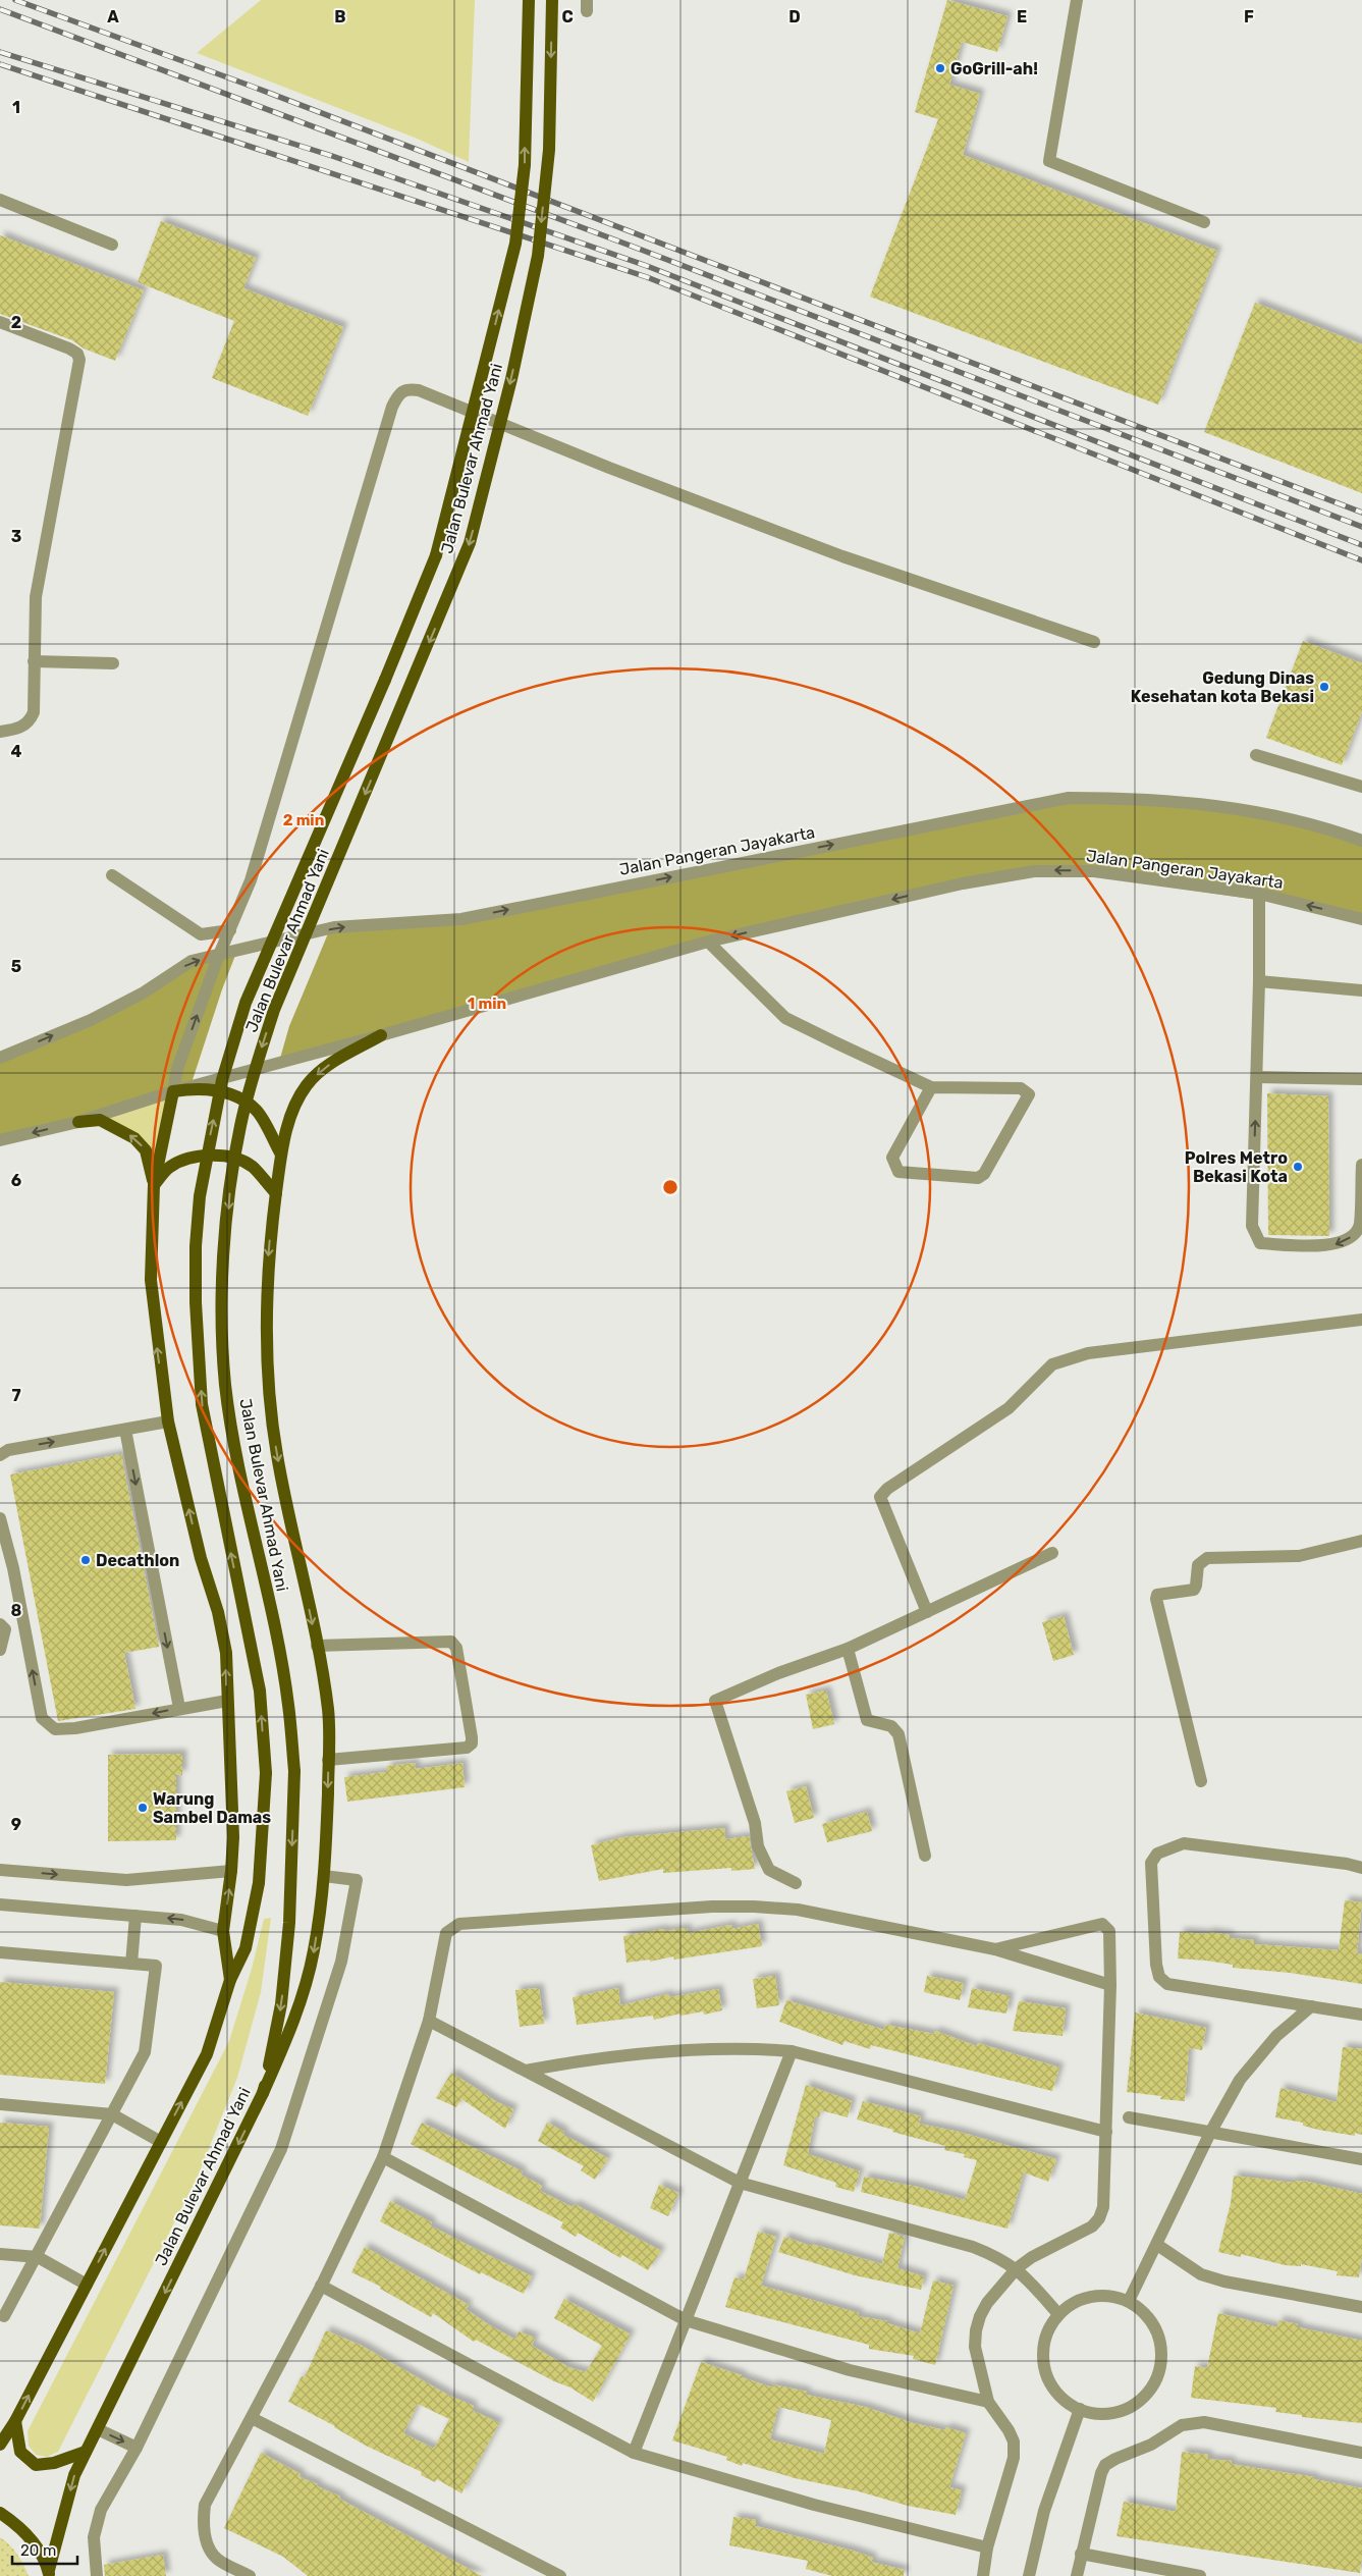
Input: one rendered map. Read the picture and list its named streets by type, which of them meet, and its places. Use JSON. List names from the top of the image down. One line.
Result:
{"streets":{"main road":["Jalan Bulevar Ahmad Yani"],"street":["Jalan Pangeran Jayakarta"]},"places":["GoGrill-ah!","Gedung Dinas Kesehatan kota Bekasi","Polres Metro Bekasi Kota","Decathlon","Warung Sambel Damas"],"scale_bar":"20 m","grid":{"columns":["A","B","C","D","E","F"],"rows":["1","2","3","4","5","6","7","8","9"]},"rings":["2 min","1 min"]}
